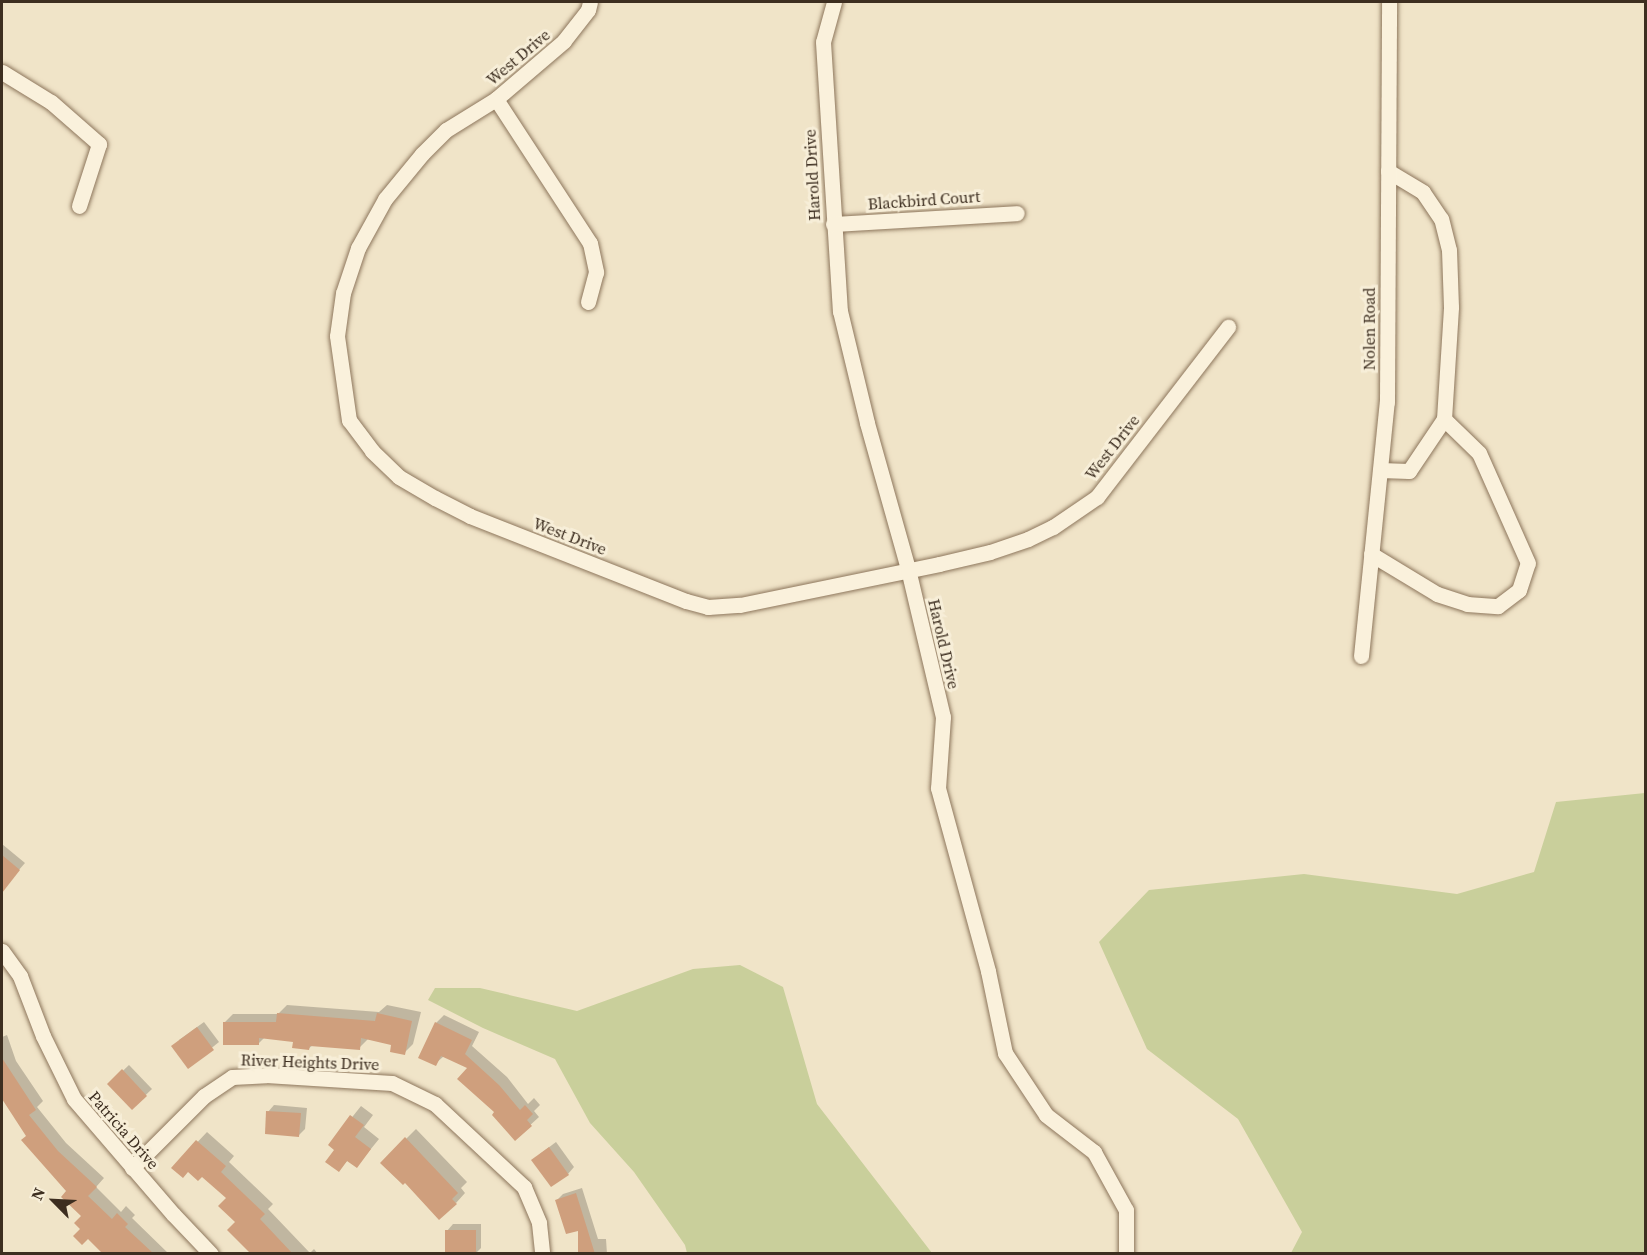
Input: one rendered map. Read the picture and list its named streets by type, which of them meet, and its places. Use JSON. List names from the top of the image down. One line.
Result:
{"streets":{"street":["West Drive","Harold Drive","Blackbird Court","Nolen Road","River Heights Drive","Patricia Drive"]},"crossings":[["West Drive","Harold Drive"],["Harold Drive","Blackbird Court"],["River Heights Drive","Patricia Drive"]],"north":"top left"}
